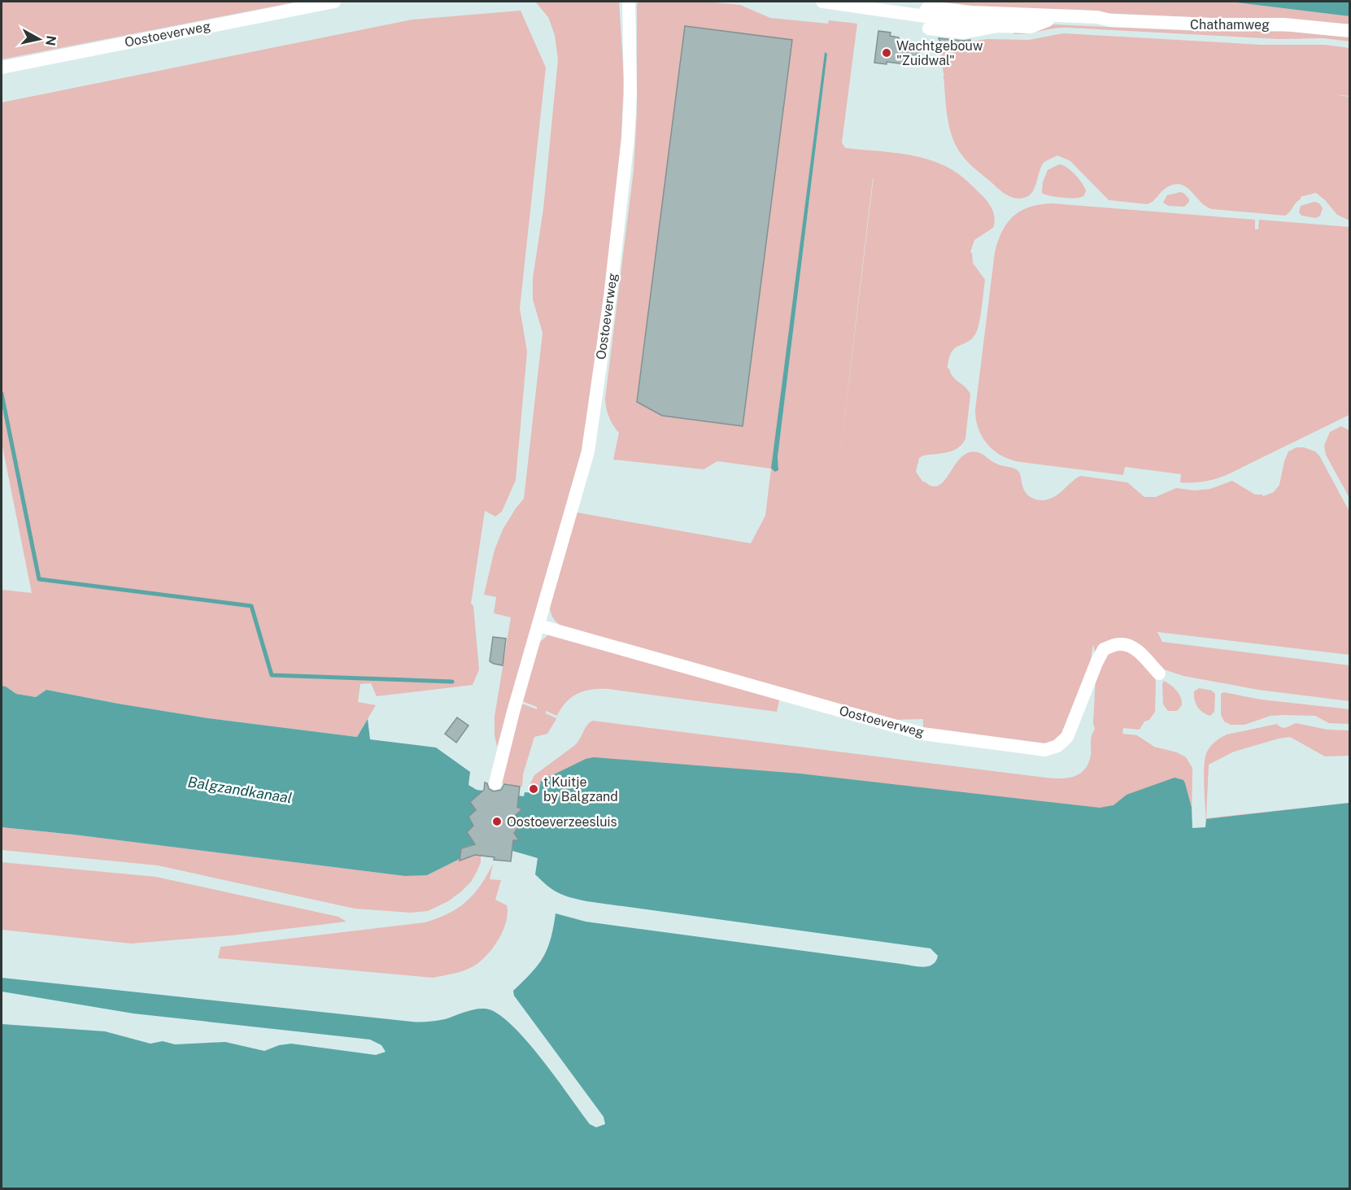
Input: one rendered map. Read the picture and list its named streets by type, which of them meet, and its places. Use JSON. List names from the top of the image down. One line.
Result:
{"streets":{"street":["Chathamweg","Oostoeverweg"]},"water":["Balgzandkanaal"],"places":["Wachtgebouw \"Zuidwal\"","t Kuitje by Balgzand","Oostoeverzeesluis"],"north":"right"}
